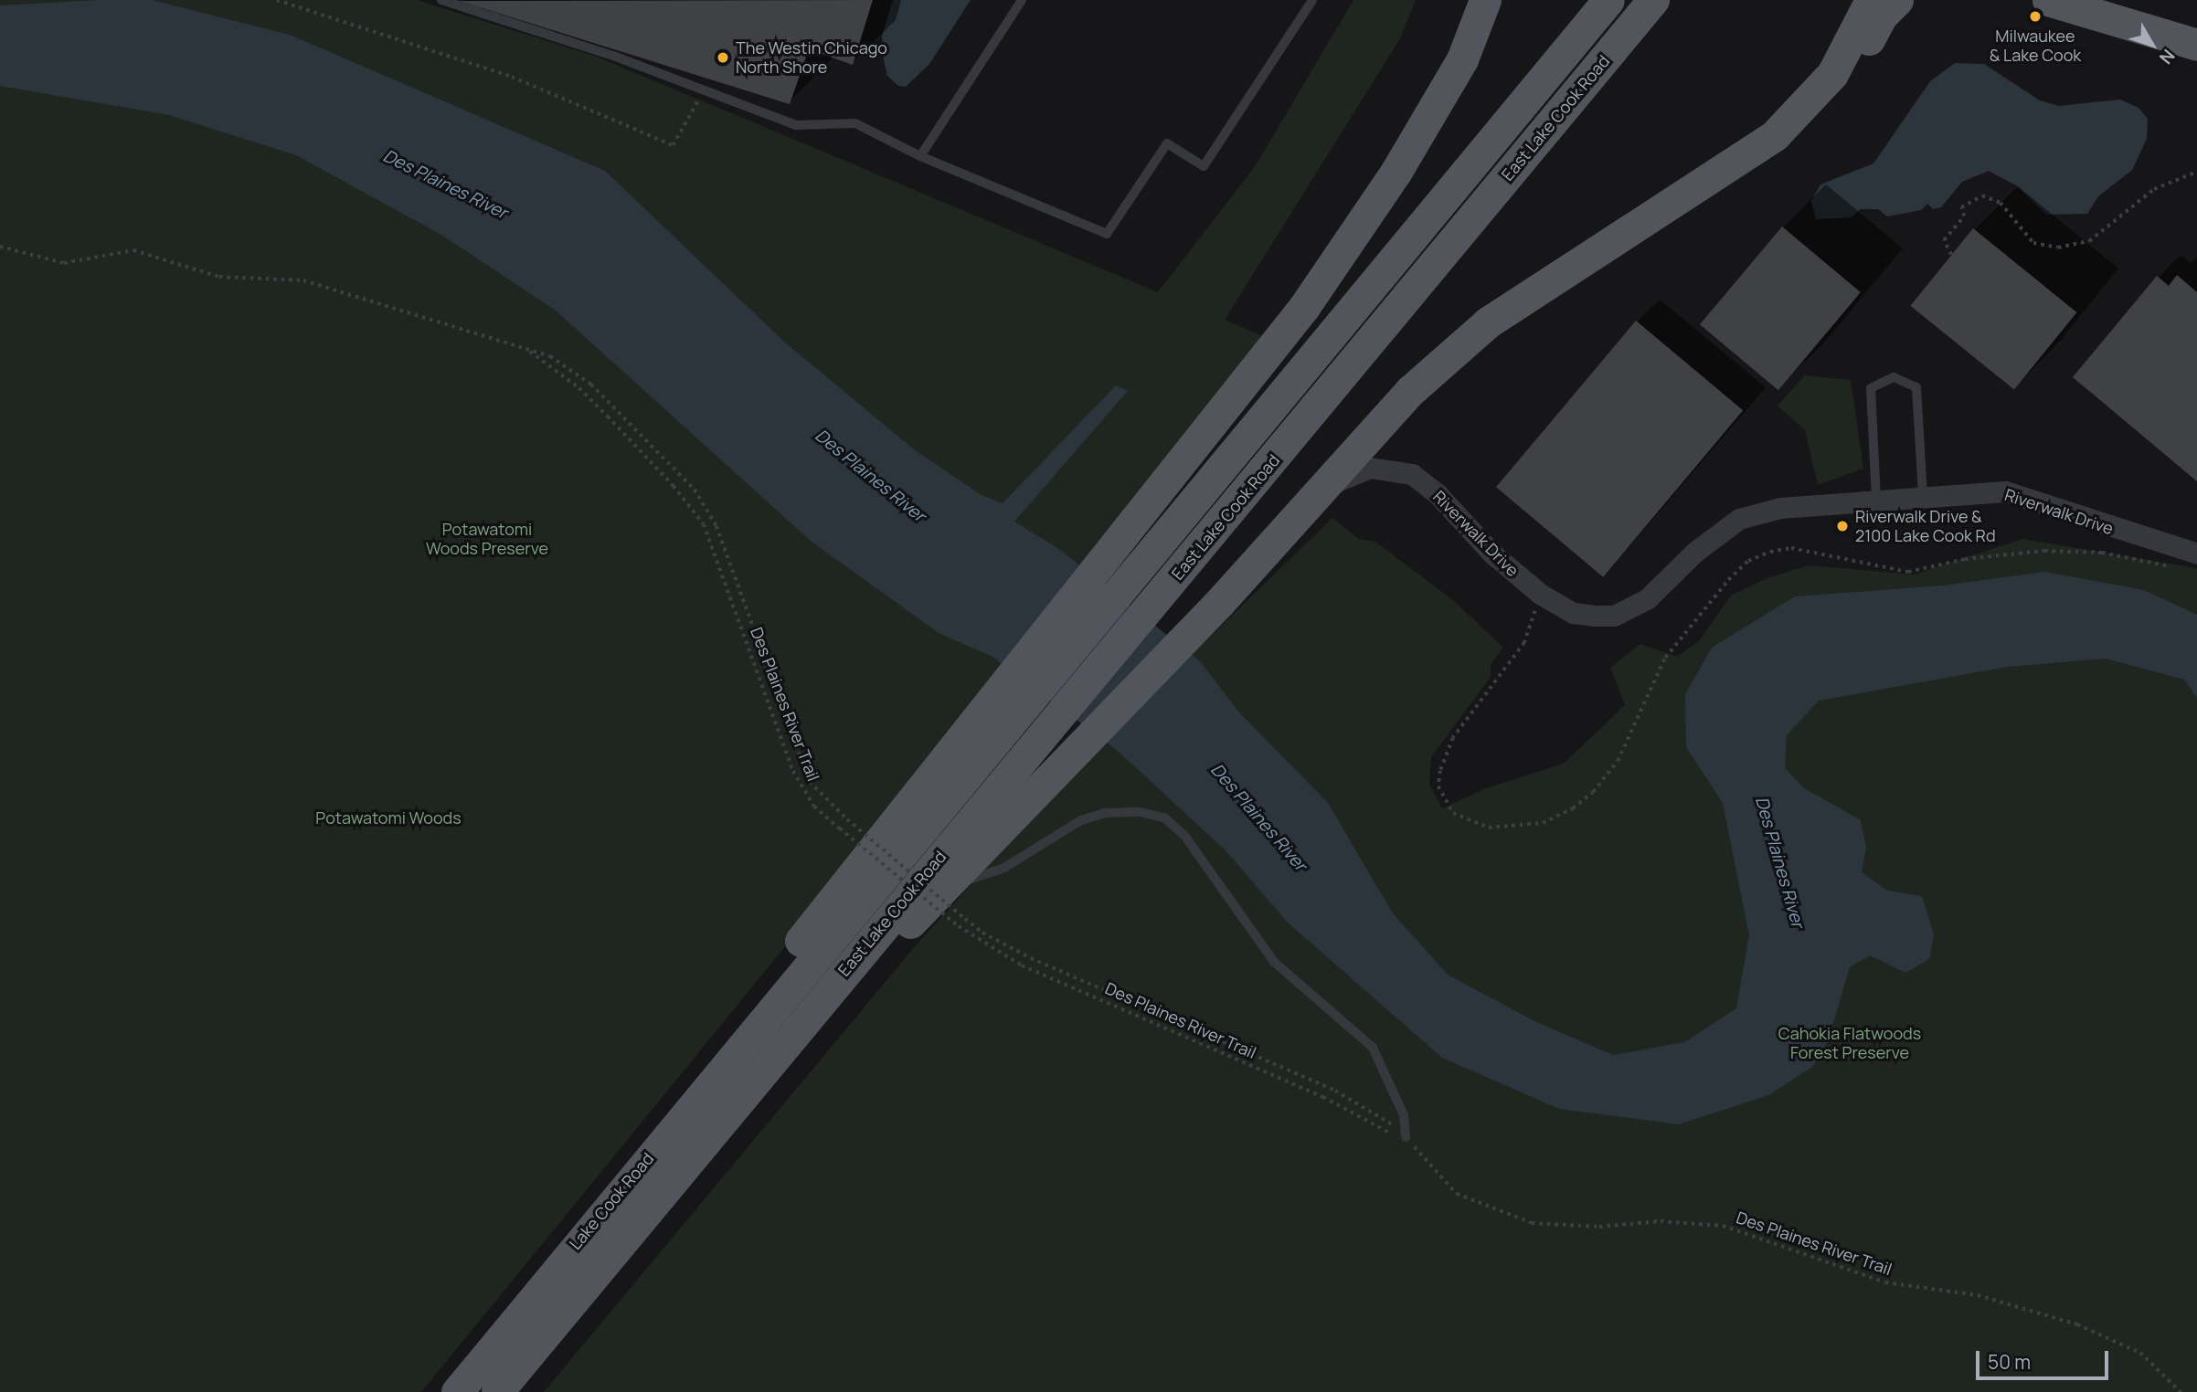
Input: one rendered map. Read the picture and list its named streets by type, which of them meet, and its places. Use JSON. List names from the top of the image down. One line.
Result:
{"streets":{"main road":["East Lake Cook Road","Lake Cook Road"],"street":["Riverwalk Drive"],"path":["Des Plaines River Trail"]},"crossings":[["East Lake Cook Road","Lake Cook Road"]],"water":["Des Plaines River"],"parks":["Potawatomi Woods Preserve","Potawatomi Woods","Cahokia Flatwoods Forest Preserve"],"places":["Milwaukee & Lake Cook","The Westin Chicago North Shore","Riverwalk Drive & 2100 Lake Cook Rd"],"scale_bar":"50 m","north":"bottom right"}
